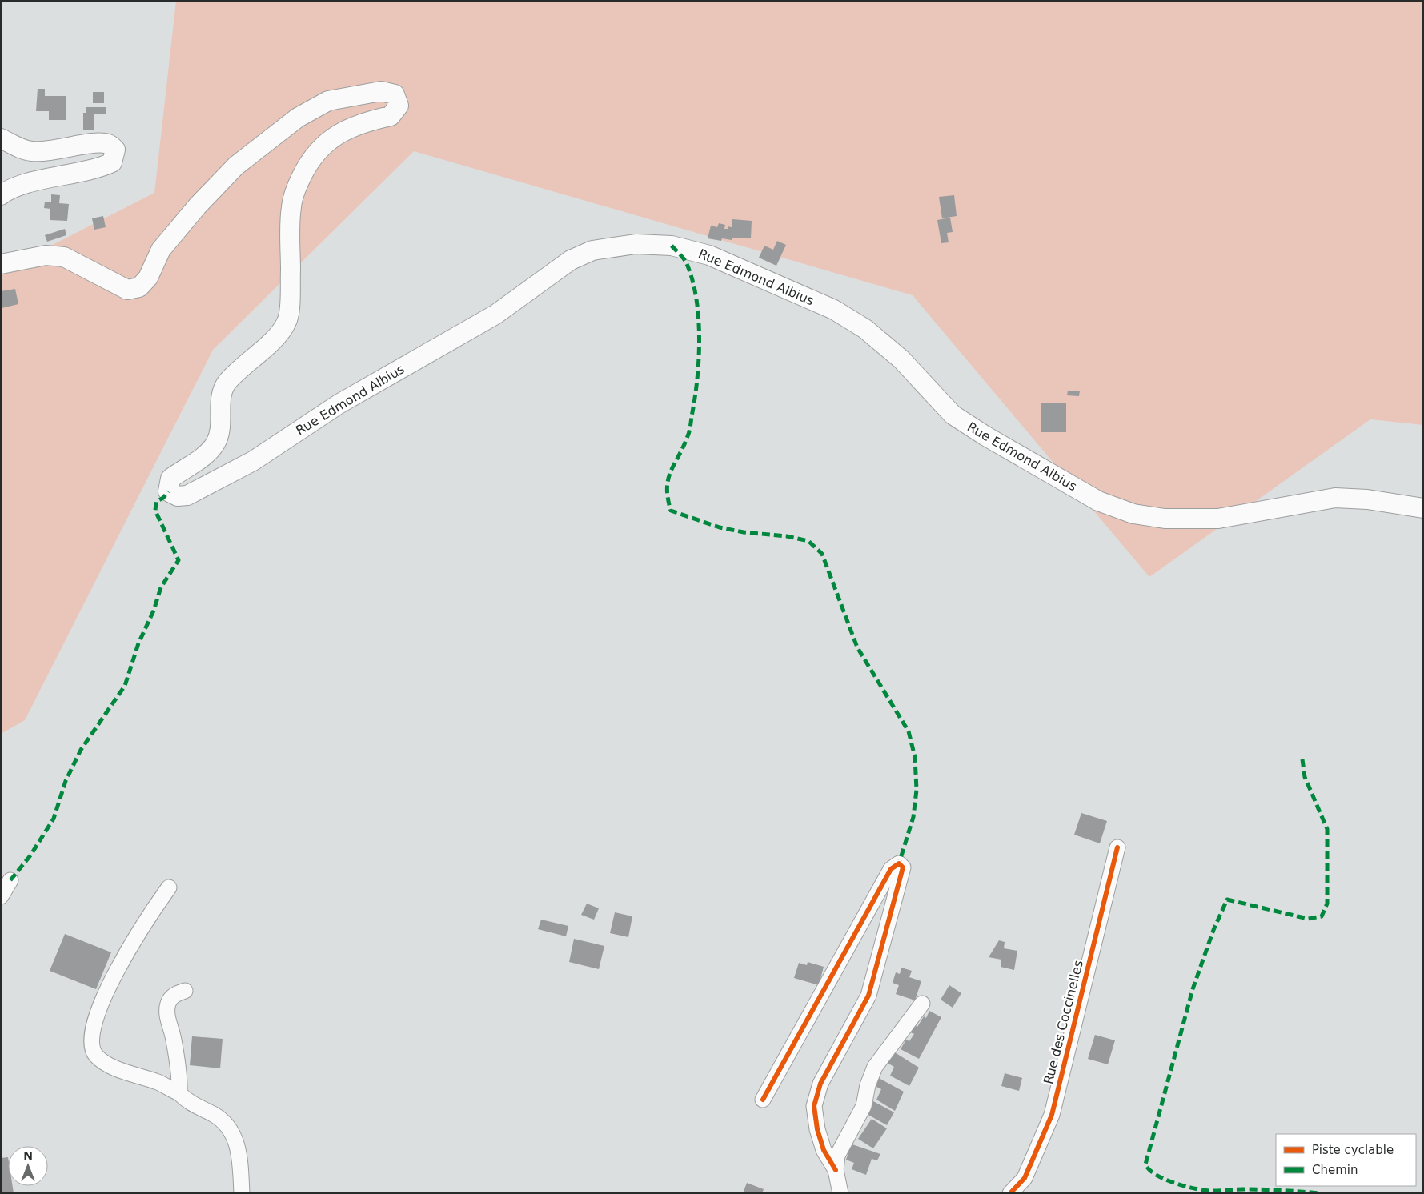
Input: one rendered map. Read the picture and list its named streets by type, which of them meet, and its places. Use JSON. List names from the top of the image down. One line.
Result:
{"streets":{"main road":["Rue Edmond Albius"],"street":["Rue des Coccinelles"]},"legend":["Piste cyclable","Chemin"],"north":"top"}
